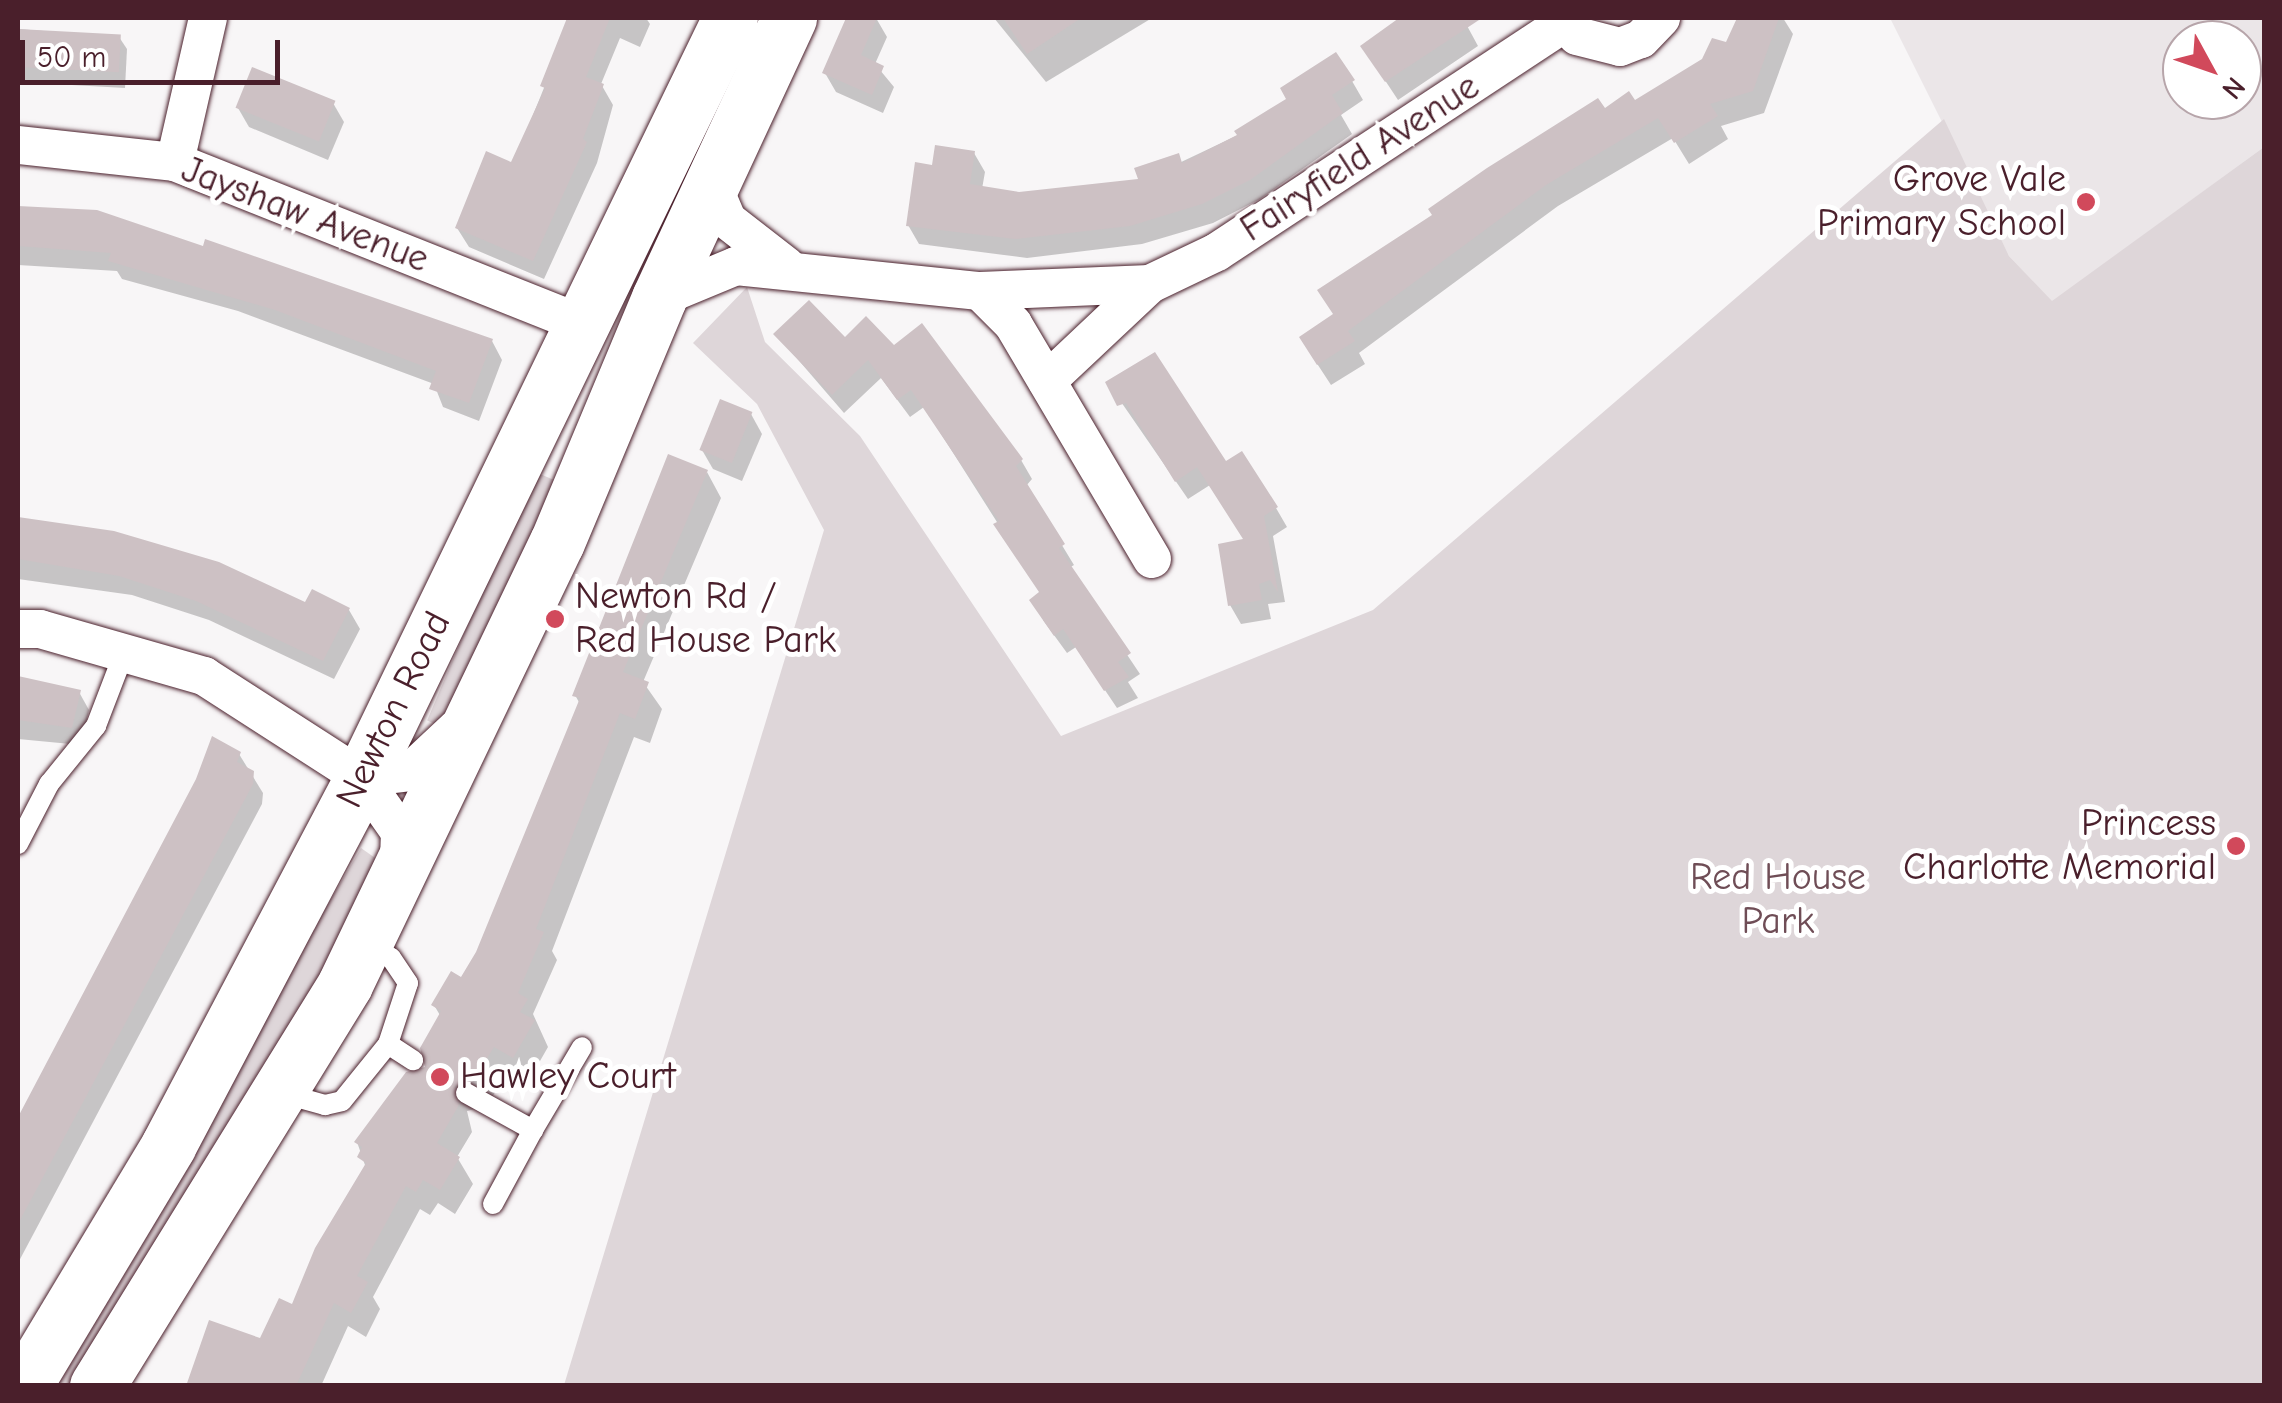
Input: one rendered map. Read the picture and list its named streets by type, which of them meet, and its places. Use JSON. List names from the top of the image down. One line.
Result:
{"streets":{"highway":["Newton Road"],"street":["Fairyfield Avenue","Jayshaw Avenue"]},"crossings":[["Fairyfield Avenue","Newton Road"],["Jayshaw Avenue","Newton Road"]],"parks":["Red House Park"],"places":["Grove Vale Primary School","Newton Rd / Red House Park","Princess Charlotte Memorial","Hawley Court"],"scale_bar":"50 m","north":"bottom right"}
